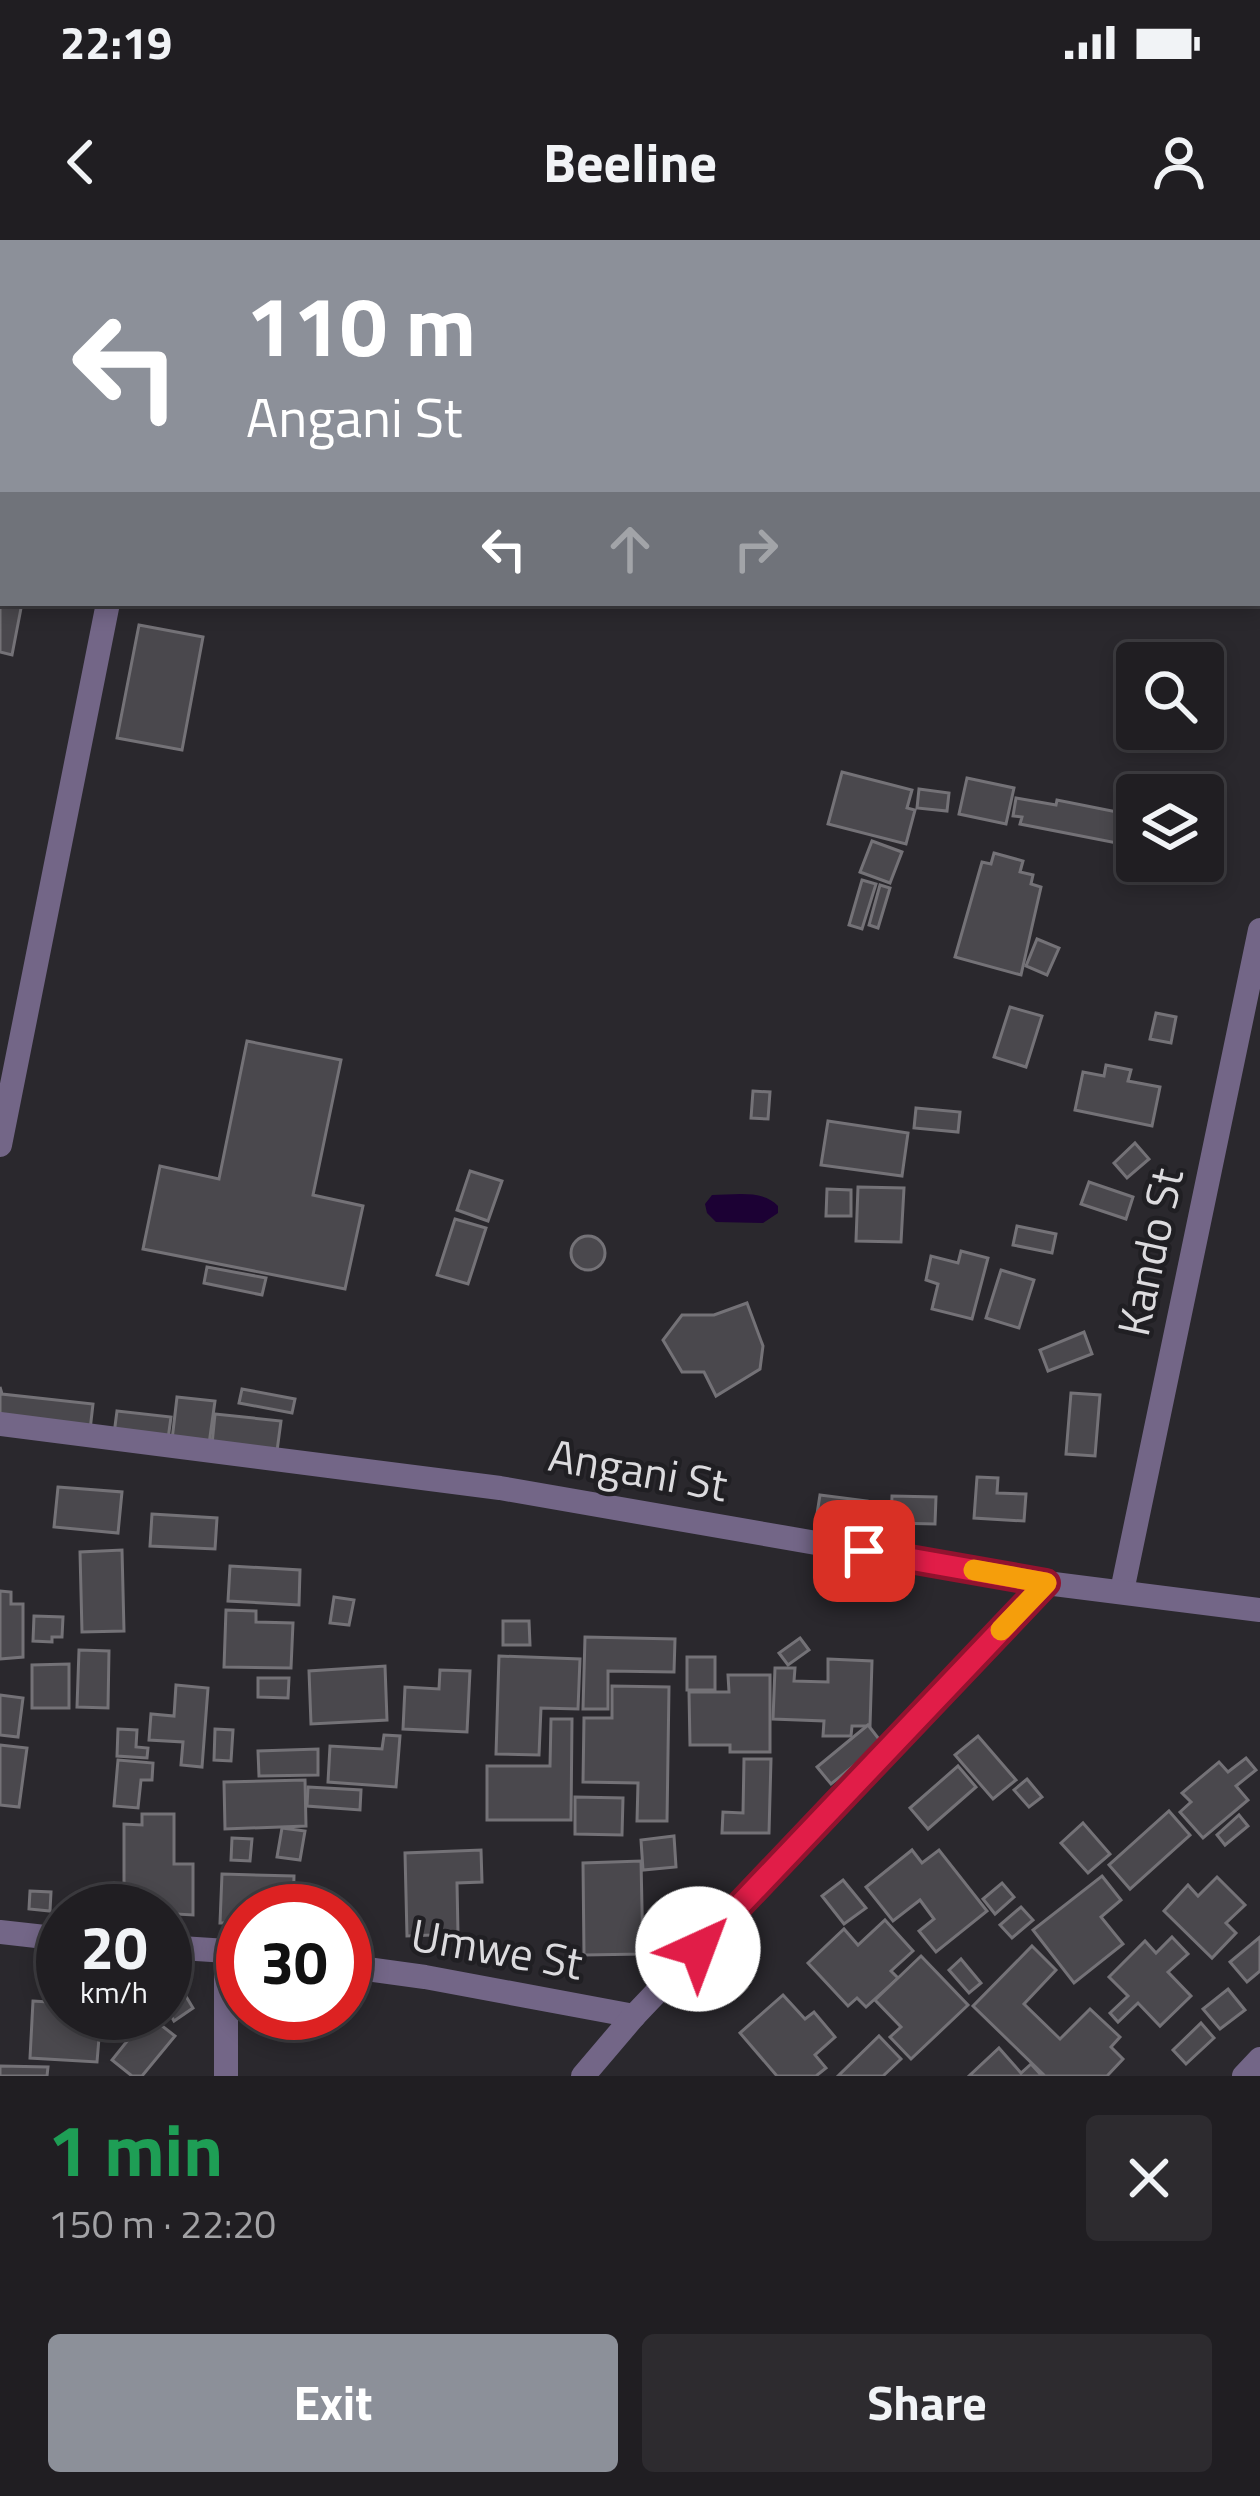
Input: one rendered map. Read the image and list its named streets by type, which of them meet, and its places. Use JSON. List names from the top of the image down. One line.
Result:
{"streets":{"street":["Kando St","Angani St","Umwe St"]},"crossings":[["Kando St","Angani St"]],"page":{"status":"22:19","header":"Beeline","turn":["110 m","Angani St"],"speed":"20 km/h","limit":"30","heading":["1 min","150 m · 22:20"],"buttons":["Exit","Share"]}}
